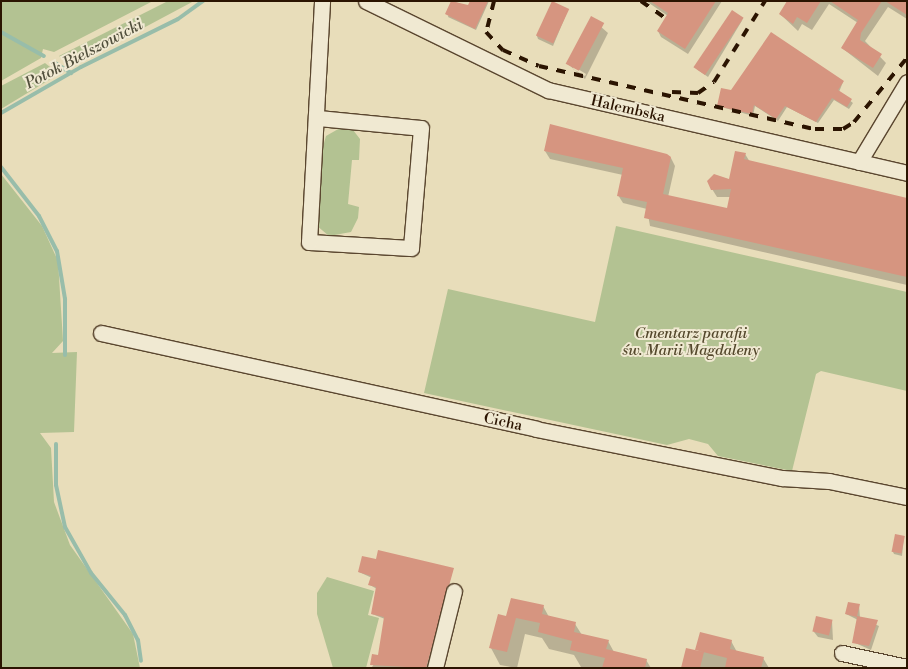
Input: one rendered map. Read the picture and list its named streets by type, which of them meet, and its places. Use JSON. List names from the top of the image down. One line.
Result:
{"streets":{"street":["Halembska","Cicha"]},"water":["Potok Bielszowicki"],"parks":["Cmentarz parafii św. Marii Magdaleny"]}
